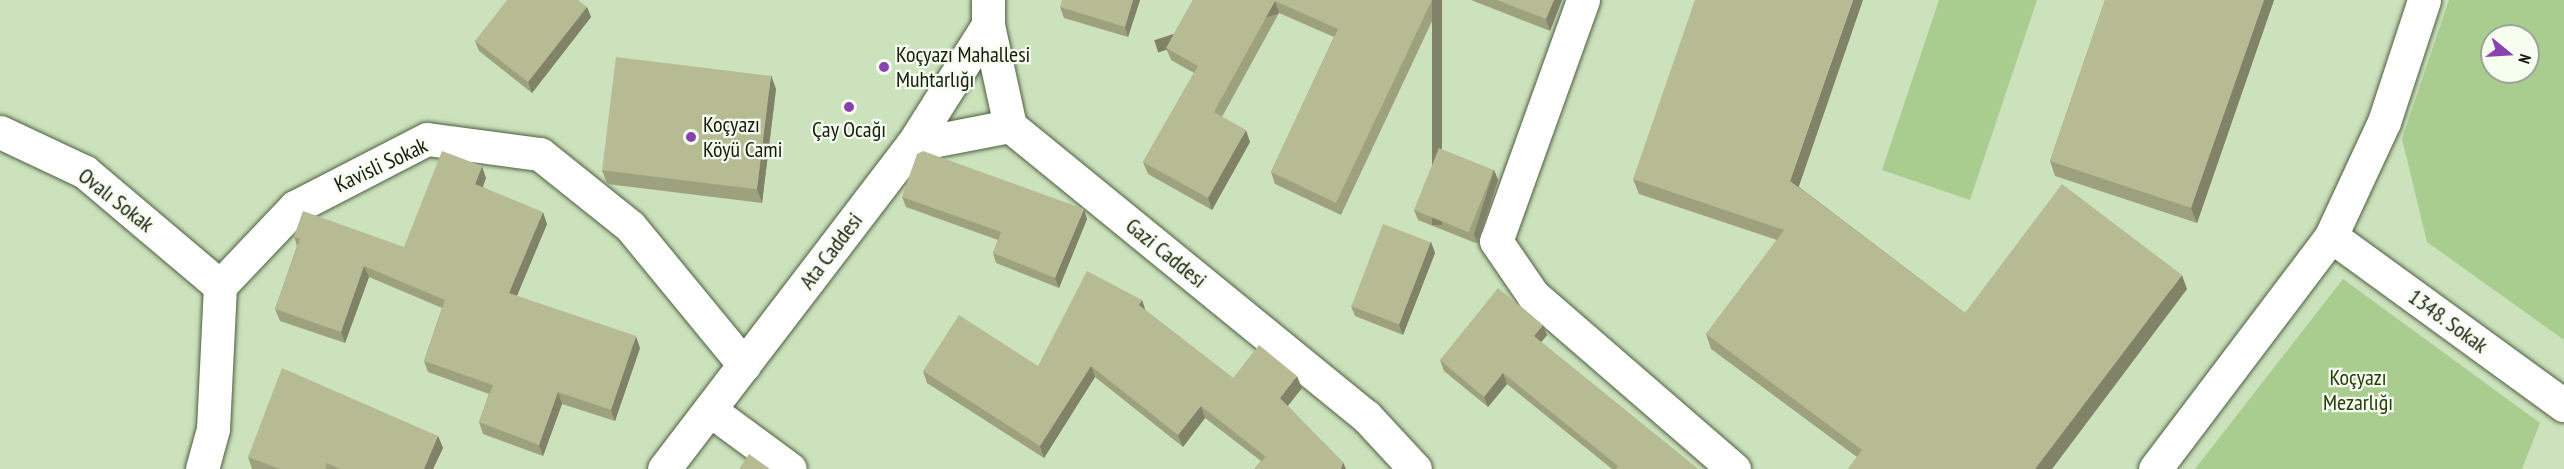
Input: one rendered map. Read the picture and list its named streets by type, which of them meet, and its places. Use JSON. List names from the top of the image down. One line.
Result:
{"streets":{"street":["Kavisli Sokak","Ovalı Sokak","Ata Caddesi","Gazi Caddesi","1348. Sokak"]},"crossings":[["Kavisli Sokak","Ovalı Sokak"],["Kavisli Sokak","Ata Caddesi"]],"parks":["Koçyazı Mezarlığı"],"places":["Koçyazı Mahallesi Muhtarlığı","Çay Ocağı","Koçyazı Köyü Cami"],"north":"right"}
